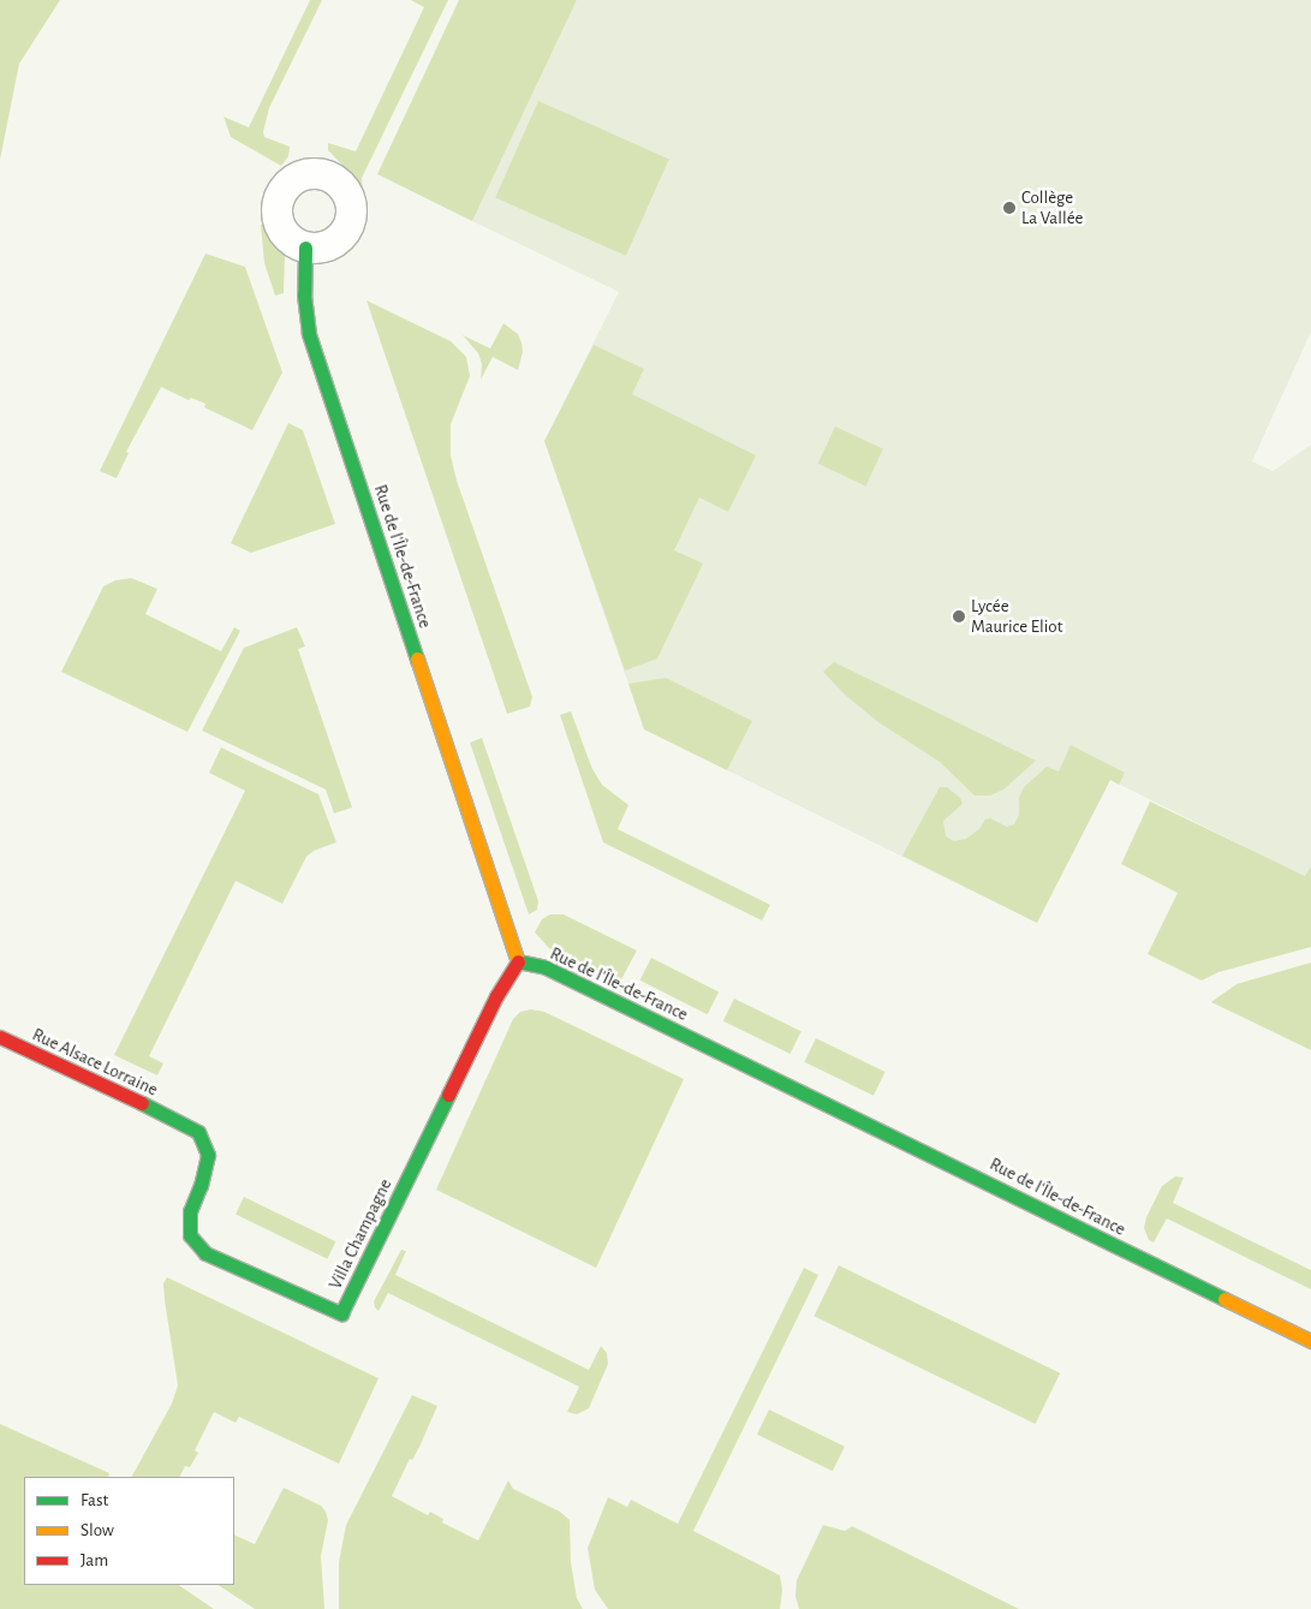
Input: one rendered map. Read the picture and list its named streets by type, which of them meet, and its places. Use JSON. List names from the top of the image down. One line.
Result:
{"streets":{"street":["Rue de l'Île-de-France","Rue Alsace Lorraine","Villa Champagne"]},"crossings":[["Rue de l'Île-de-France","Villa Champagne"],["Rue Alsace Lorraine","Villa Champagne"]],"places":["Collège La Vallée","Lycée Maurice Eliot"],"legend":["Fast","Slow","Jam"]}
